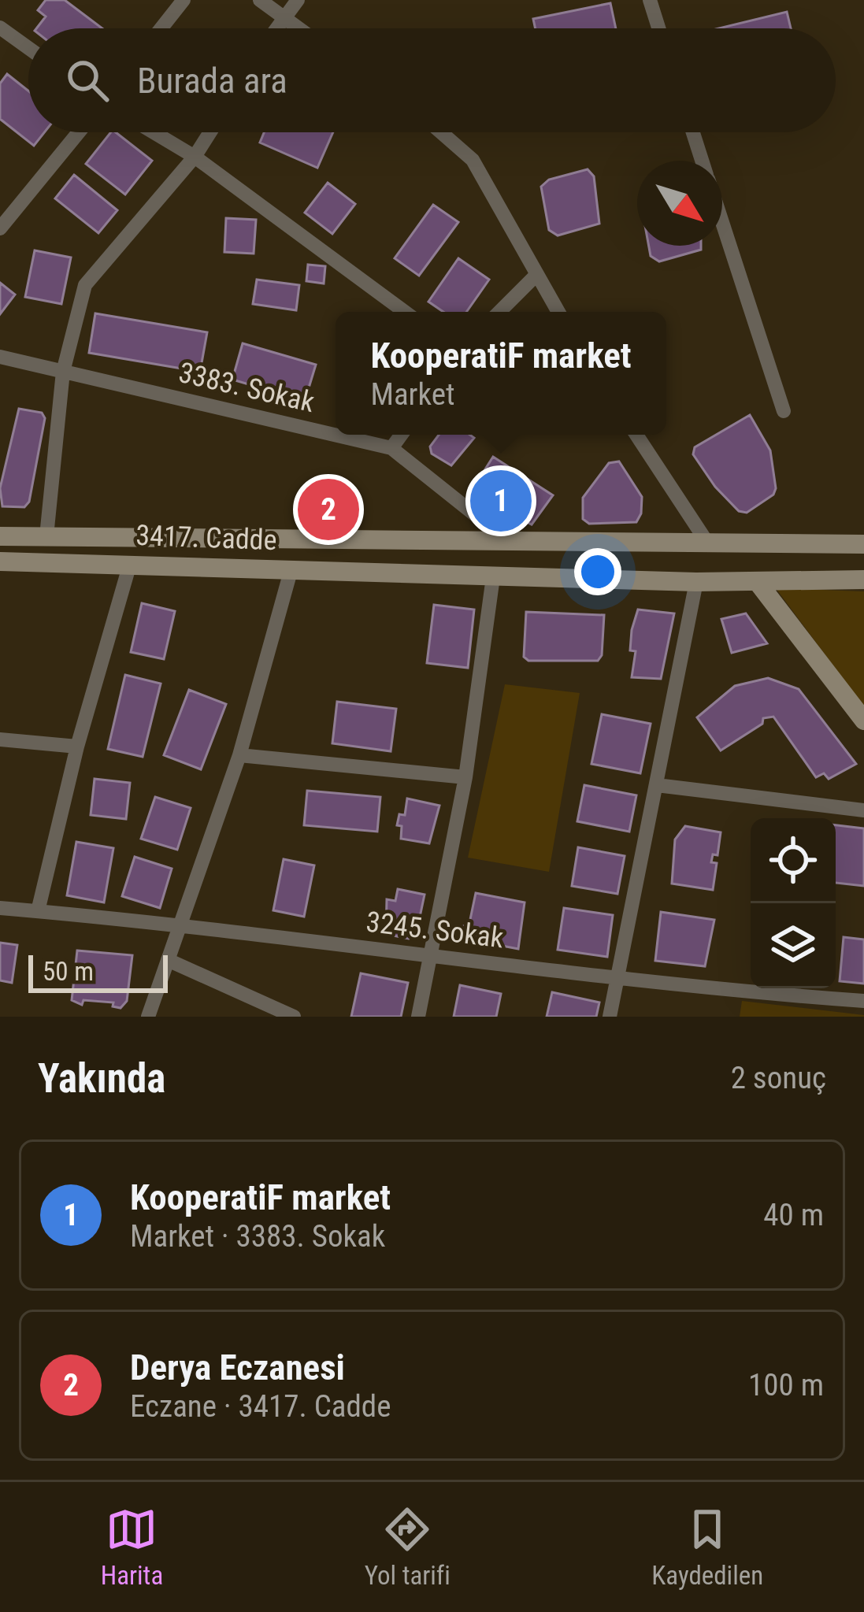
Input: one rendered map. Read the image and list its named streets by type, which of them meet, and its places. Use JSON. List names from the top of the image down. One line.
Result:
{"streets":{"street":["3383. Sokak","3417. Cadde","3245. Sokak"]},"crossings":[["3383. Sokak","3417. Cadde"]],"scale_bar":"50 m","north":"bottom right","page":{"search":"Burada ara","popup":["KooperatiF market","Market"],"pins":["1","2"],"scale":"50 m","heading":["Yakında","2 sonuç"],"list":[{"mark":"1","name":"KooperatiF market","note":"Market · 3383. Sokak","value":"40 m"},{"mark":"2","name":"Derya Eczanesi","note":"Eczane · 3417. Cadde","value":"100 m"}],"nav":["Harita","Yol tarifi","Kaydedilen"]}}
